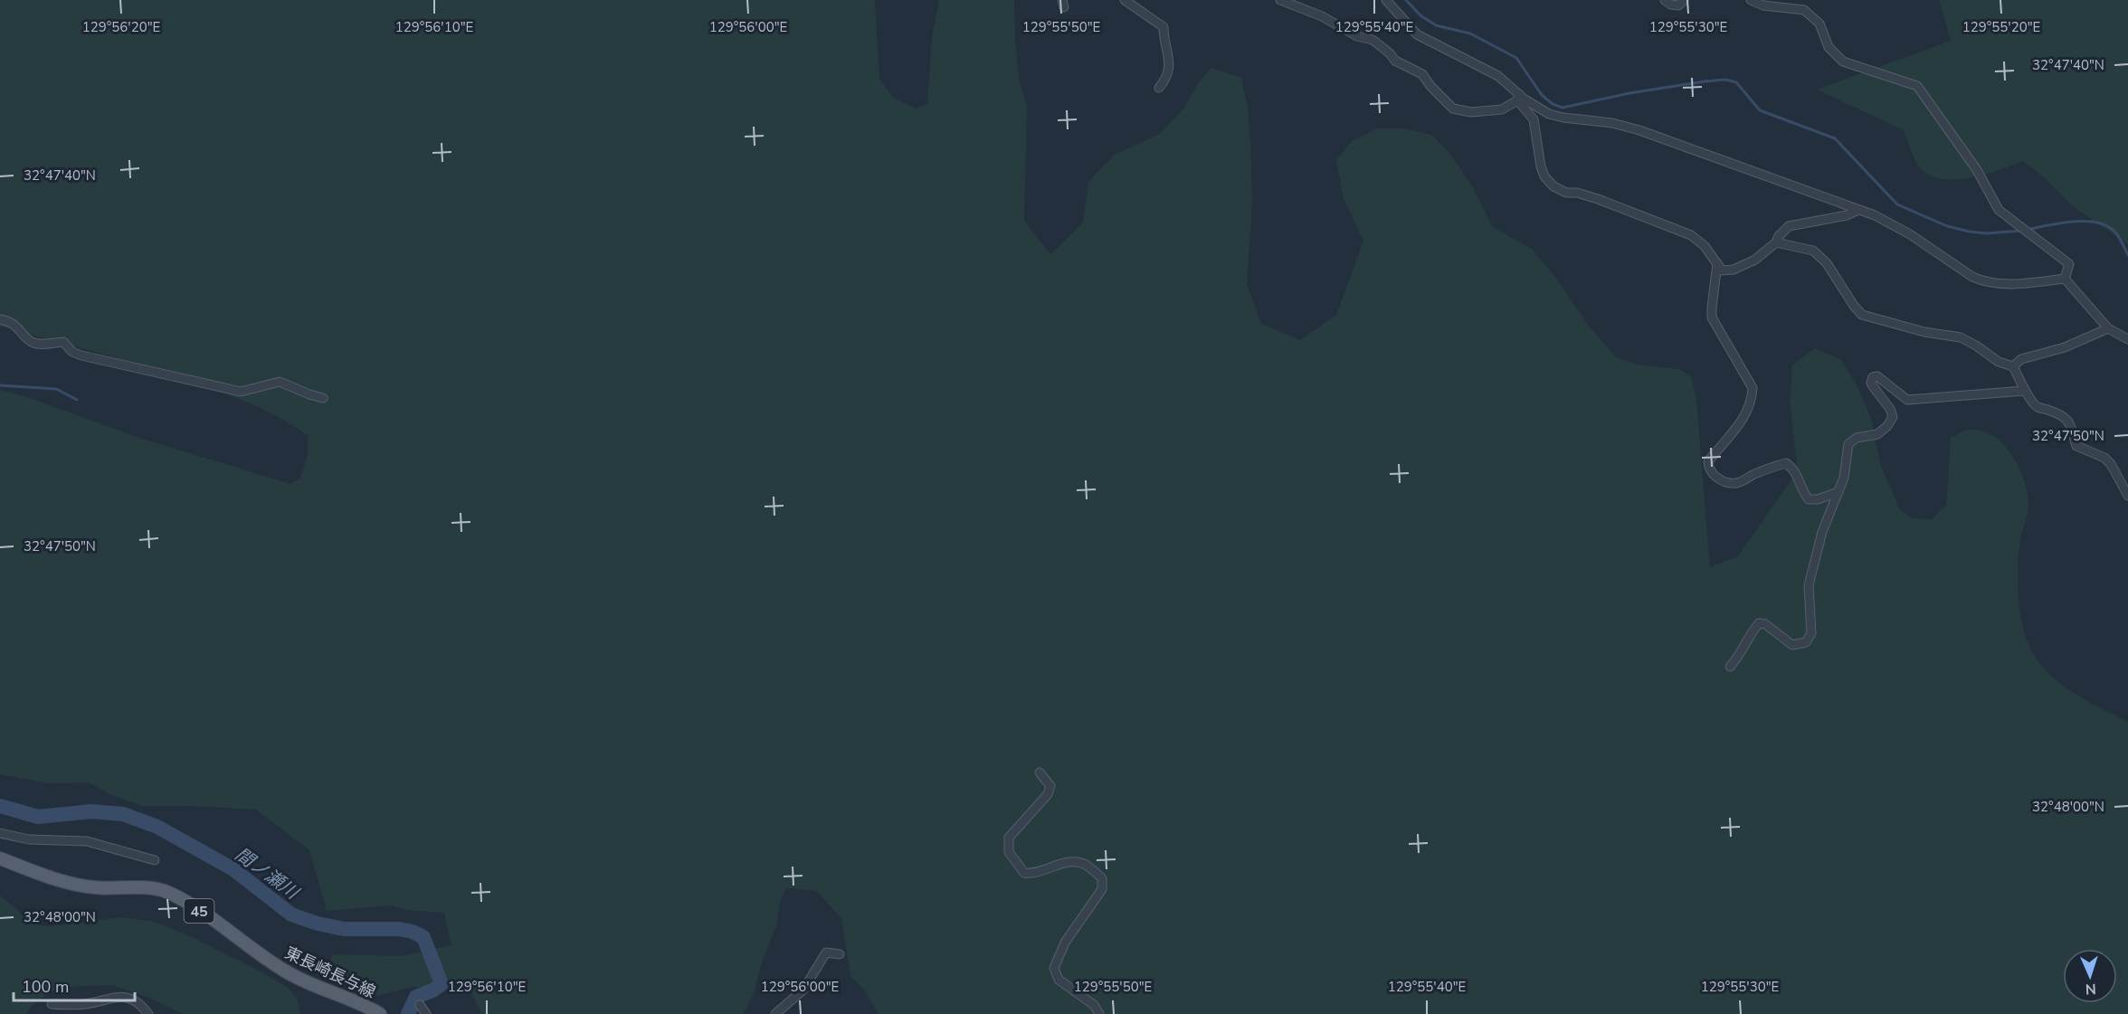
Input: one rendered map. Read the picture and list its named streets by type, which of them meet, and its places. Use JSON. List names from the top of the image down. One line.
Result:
{"streets":{"main road":["45","東長崎長与線"]},"water":["間ノ瀬川"],"scale_bar":"100 m","north":"bottom","coordinates":["129°56'20\"E","129°56'10\"E","129°56'00\"E","129°55'50\"E","129°55'40\"E","129°55'30\"E","129°55'20\"E","32°47'40\"N","32°47'50\"N","32°48'00\"N"]}
